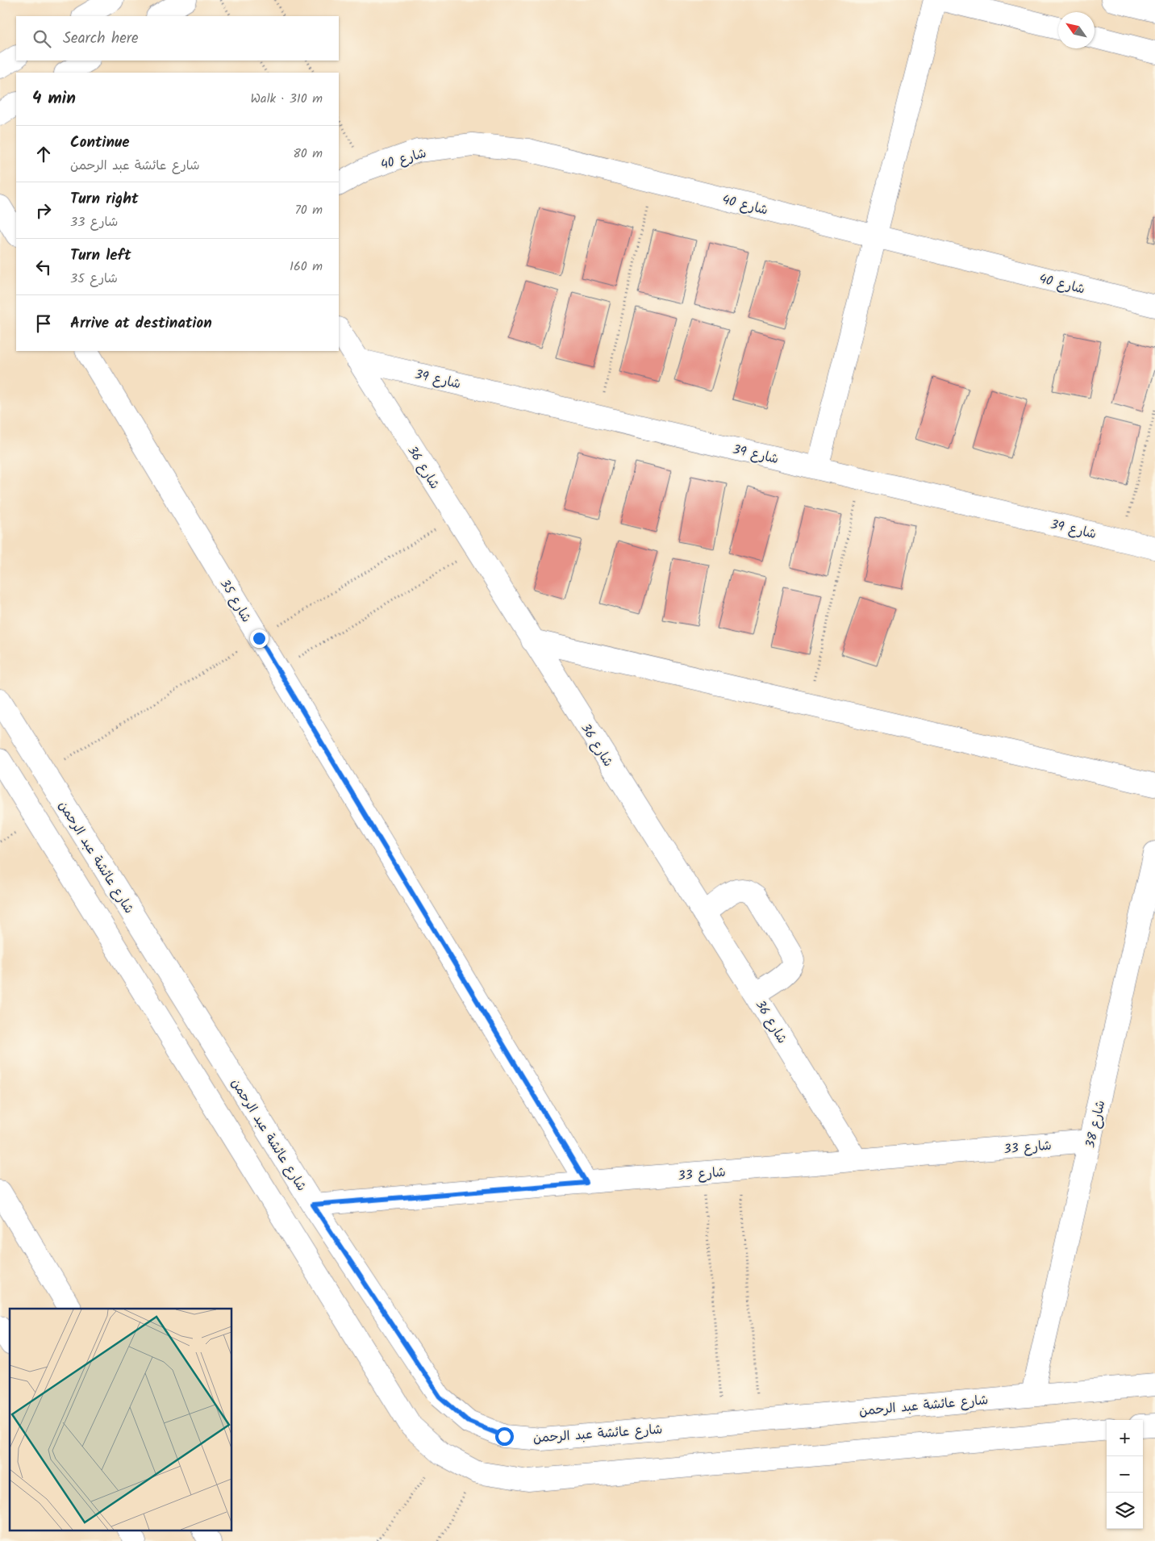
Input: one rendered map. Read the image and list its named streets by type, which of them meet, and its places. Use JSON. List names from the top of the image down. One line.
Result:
{"streets":{"street":["شارع 40","شارع 39","شارع 36","شارع 35","شارع عائشة عبد الرحمن","شارع 38","شارع 33"]},"crossings":[["شارع 39","شارع 36"],["شارع 36","شارع 33"],["شارع 35","شارع 33"],["شارع عائشة عبد الرحمن","شارع 38"],["شارع عائشة عبد الرحمن","شارع 33"],["شارع 38","شارع 33"]],"north":"top left","page":{"search":"Search here","heading":["4 min","Walk · 310 m"],"list":[["Continue","شارع عائشة عبد الرحمن","80 m"],["Turn right","شارع 33","70 m"],["Turn left","شارع 35","160 m"],"Arrive at destination"],"map_buttons":["+","−"]}}
